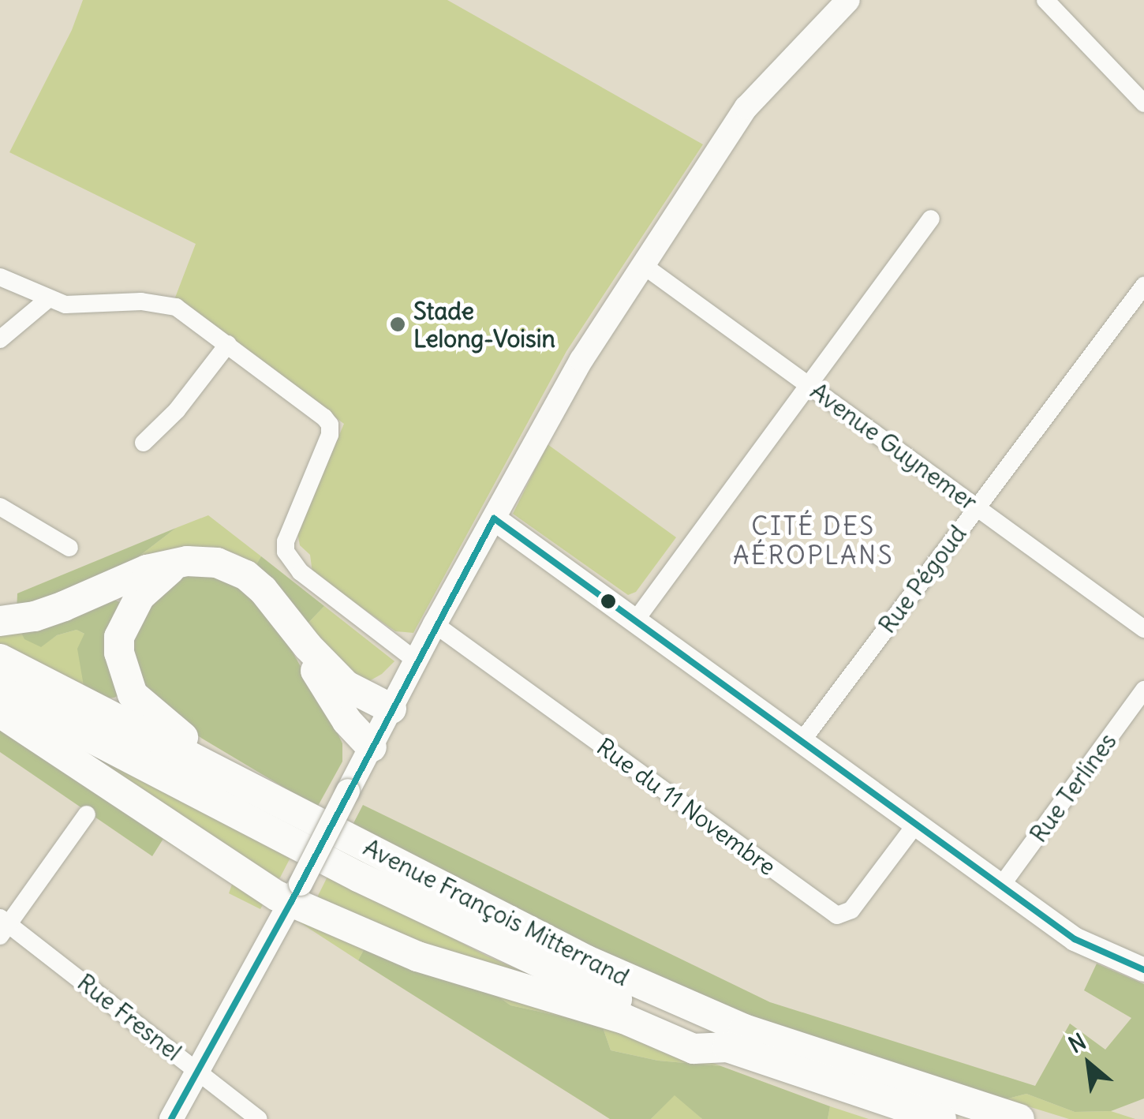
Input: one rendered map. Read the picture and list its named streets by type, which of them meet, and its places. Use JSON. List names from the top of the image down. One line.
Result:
{"streets":{"highway":["Avenue François Mitterrand"],"street":["Avenue Guynemer","Rue Pégoud","Rue Terlines","Rue du 11 Novembre","Rue Fresnel"]},"crossings":[["Avenue Guynemer","Rue Pégoud"]],"districts":["CITÉ DES AÉROPLANS"],"places":["Stade Lelong-Voisin"],"lines":["transit line 11"],"north":"top left"}
